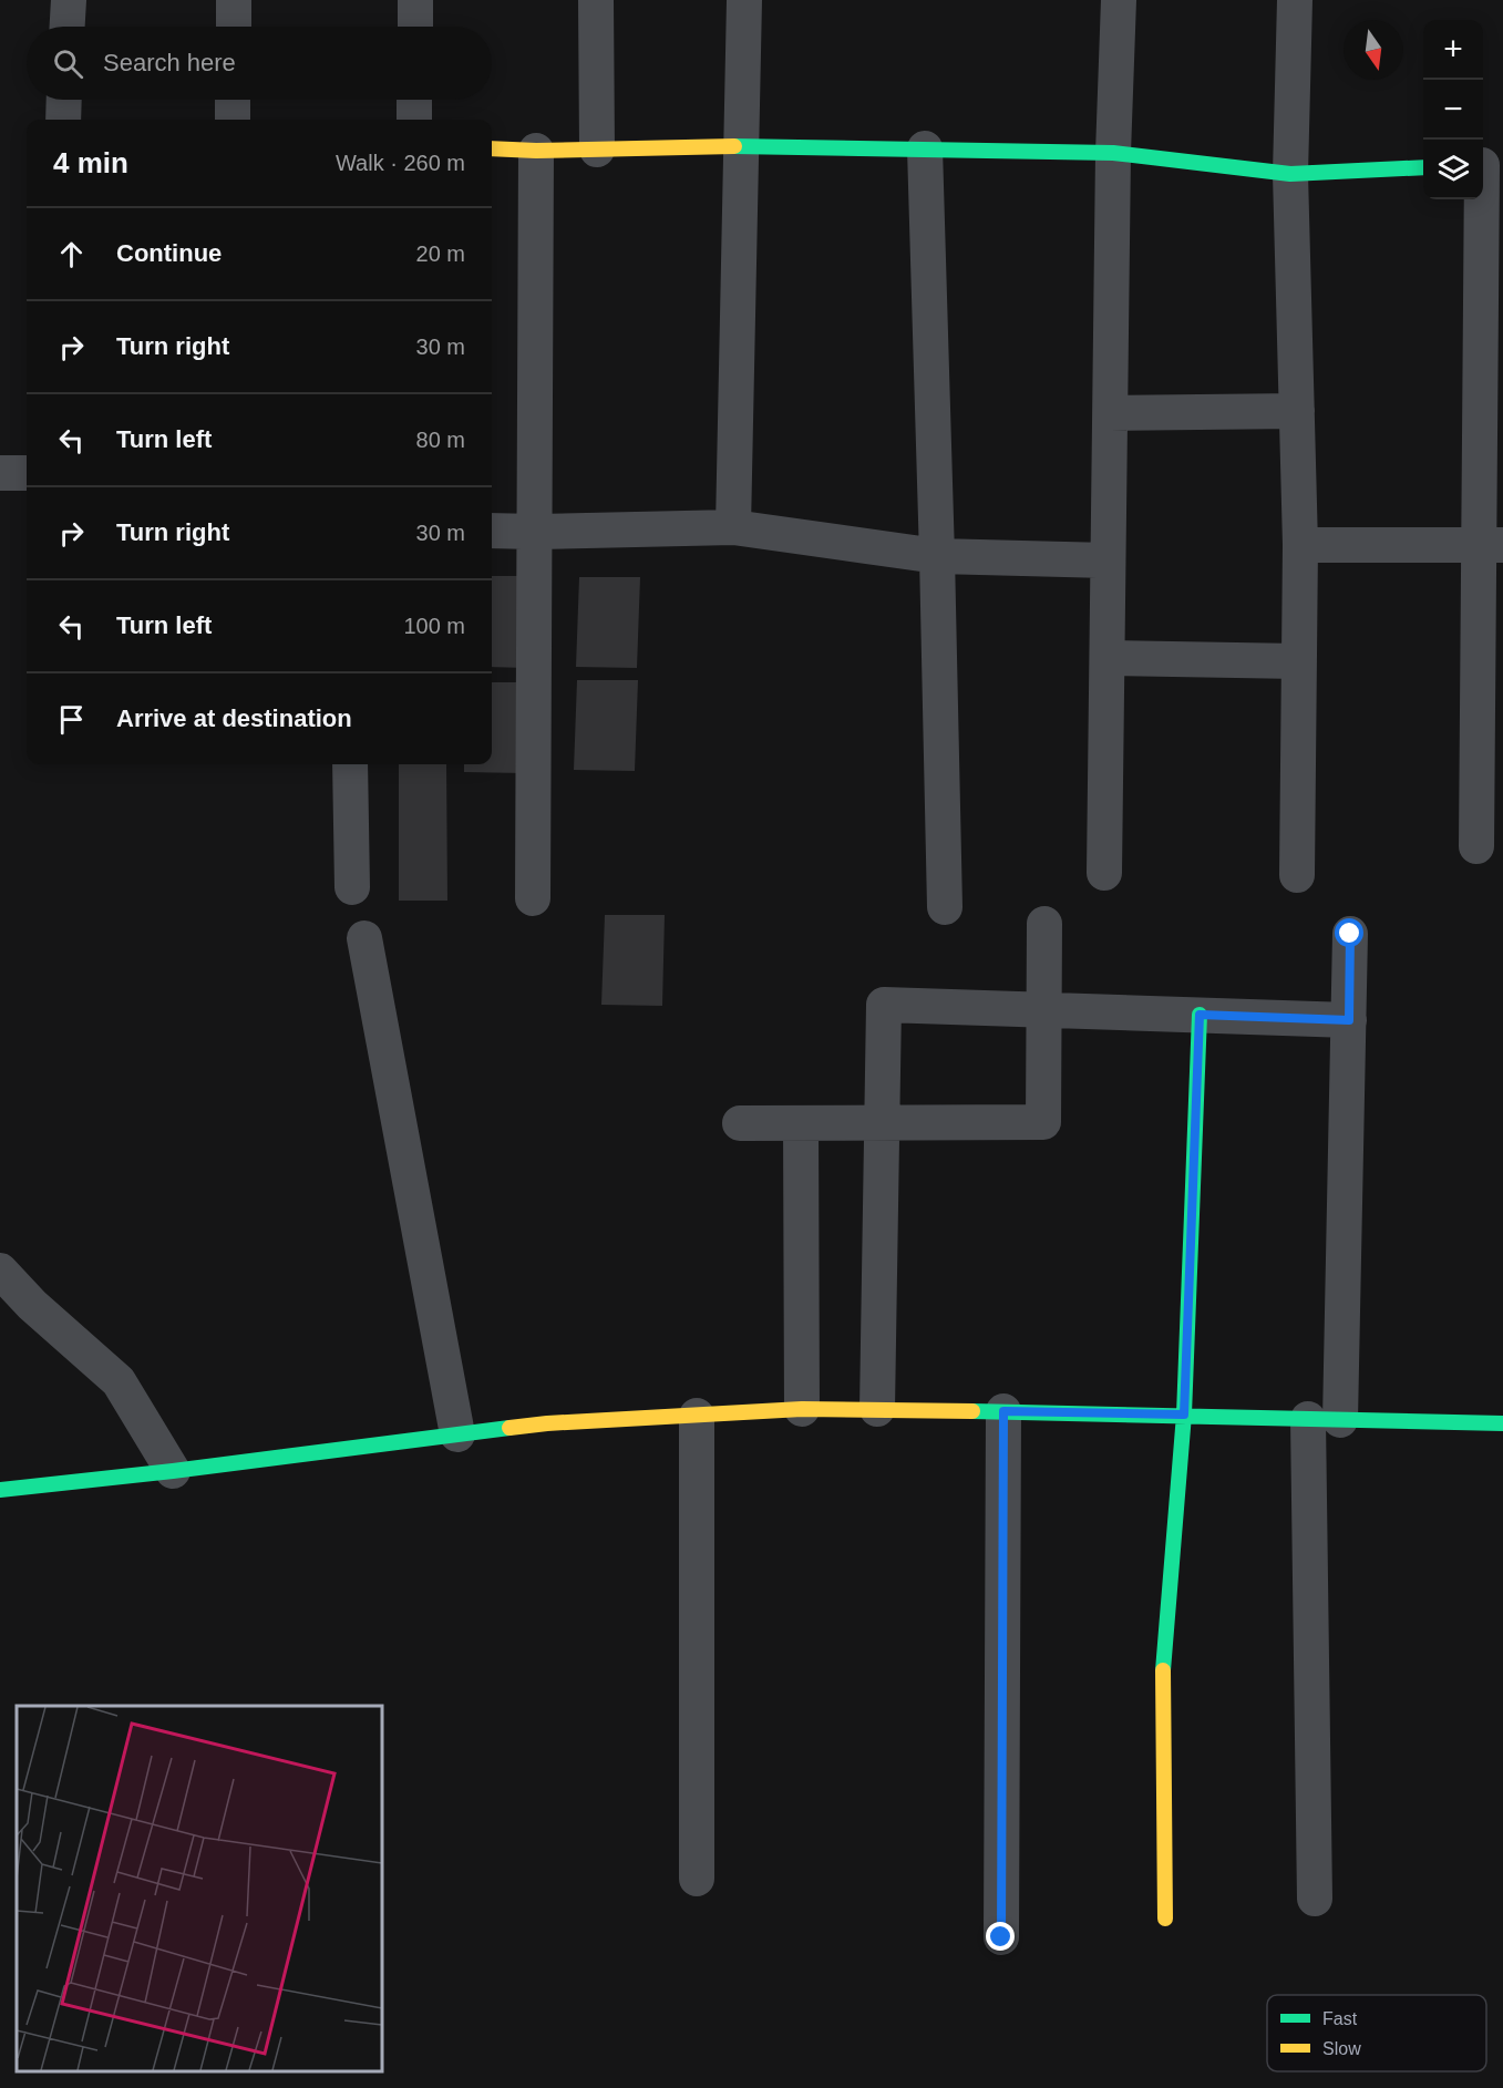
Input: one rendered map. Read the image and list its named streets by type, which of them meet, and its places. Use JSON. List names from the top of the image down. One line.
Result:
{"legend":["Fast","Slow"],"north":"bottom","page":{"map_buttons":["+","−"],"search":"Search here","heading":["4 min","Walk · 260 m"],"list":[["Continue","20 m"],["Turn right","30 m"],["Turn left","80 m"],["Turn right","30 m"],["Turn left","100 m"],"Arrive at destination"]}}
